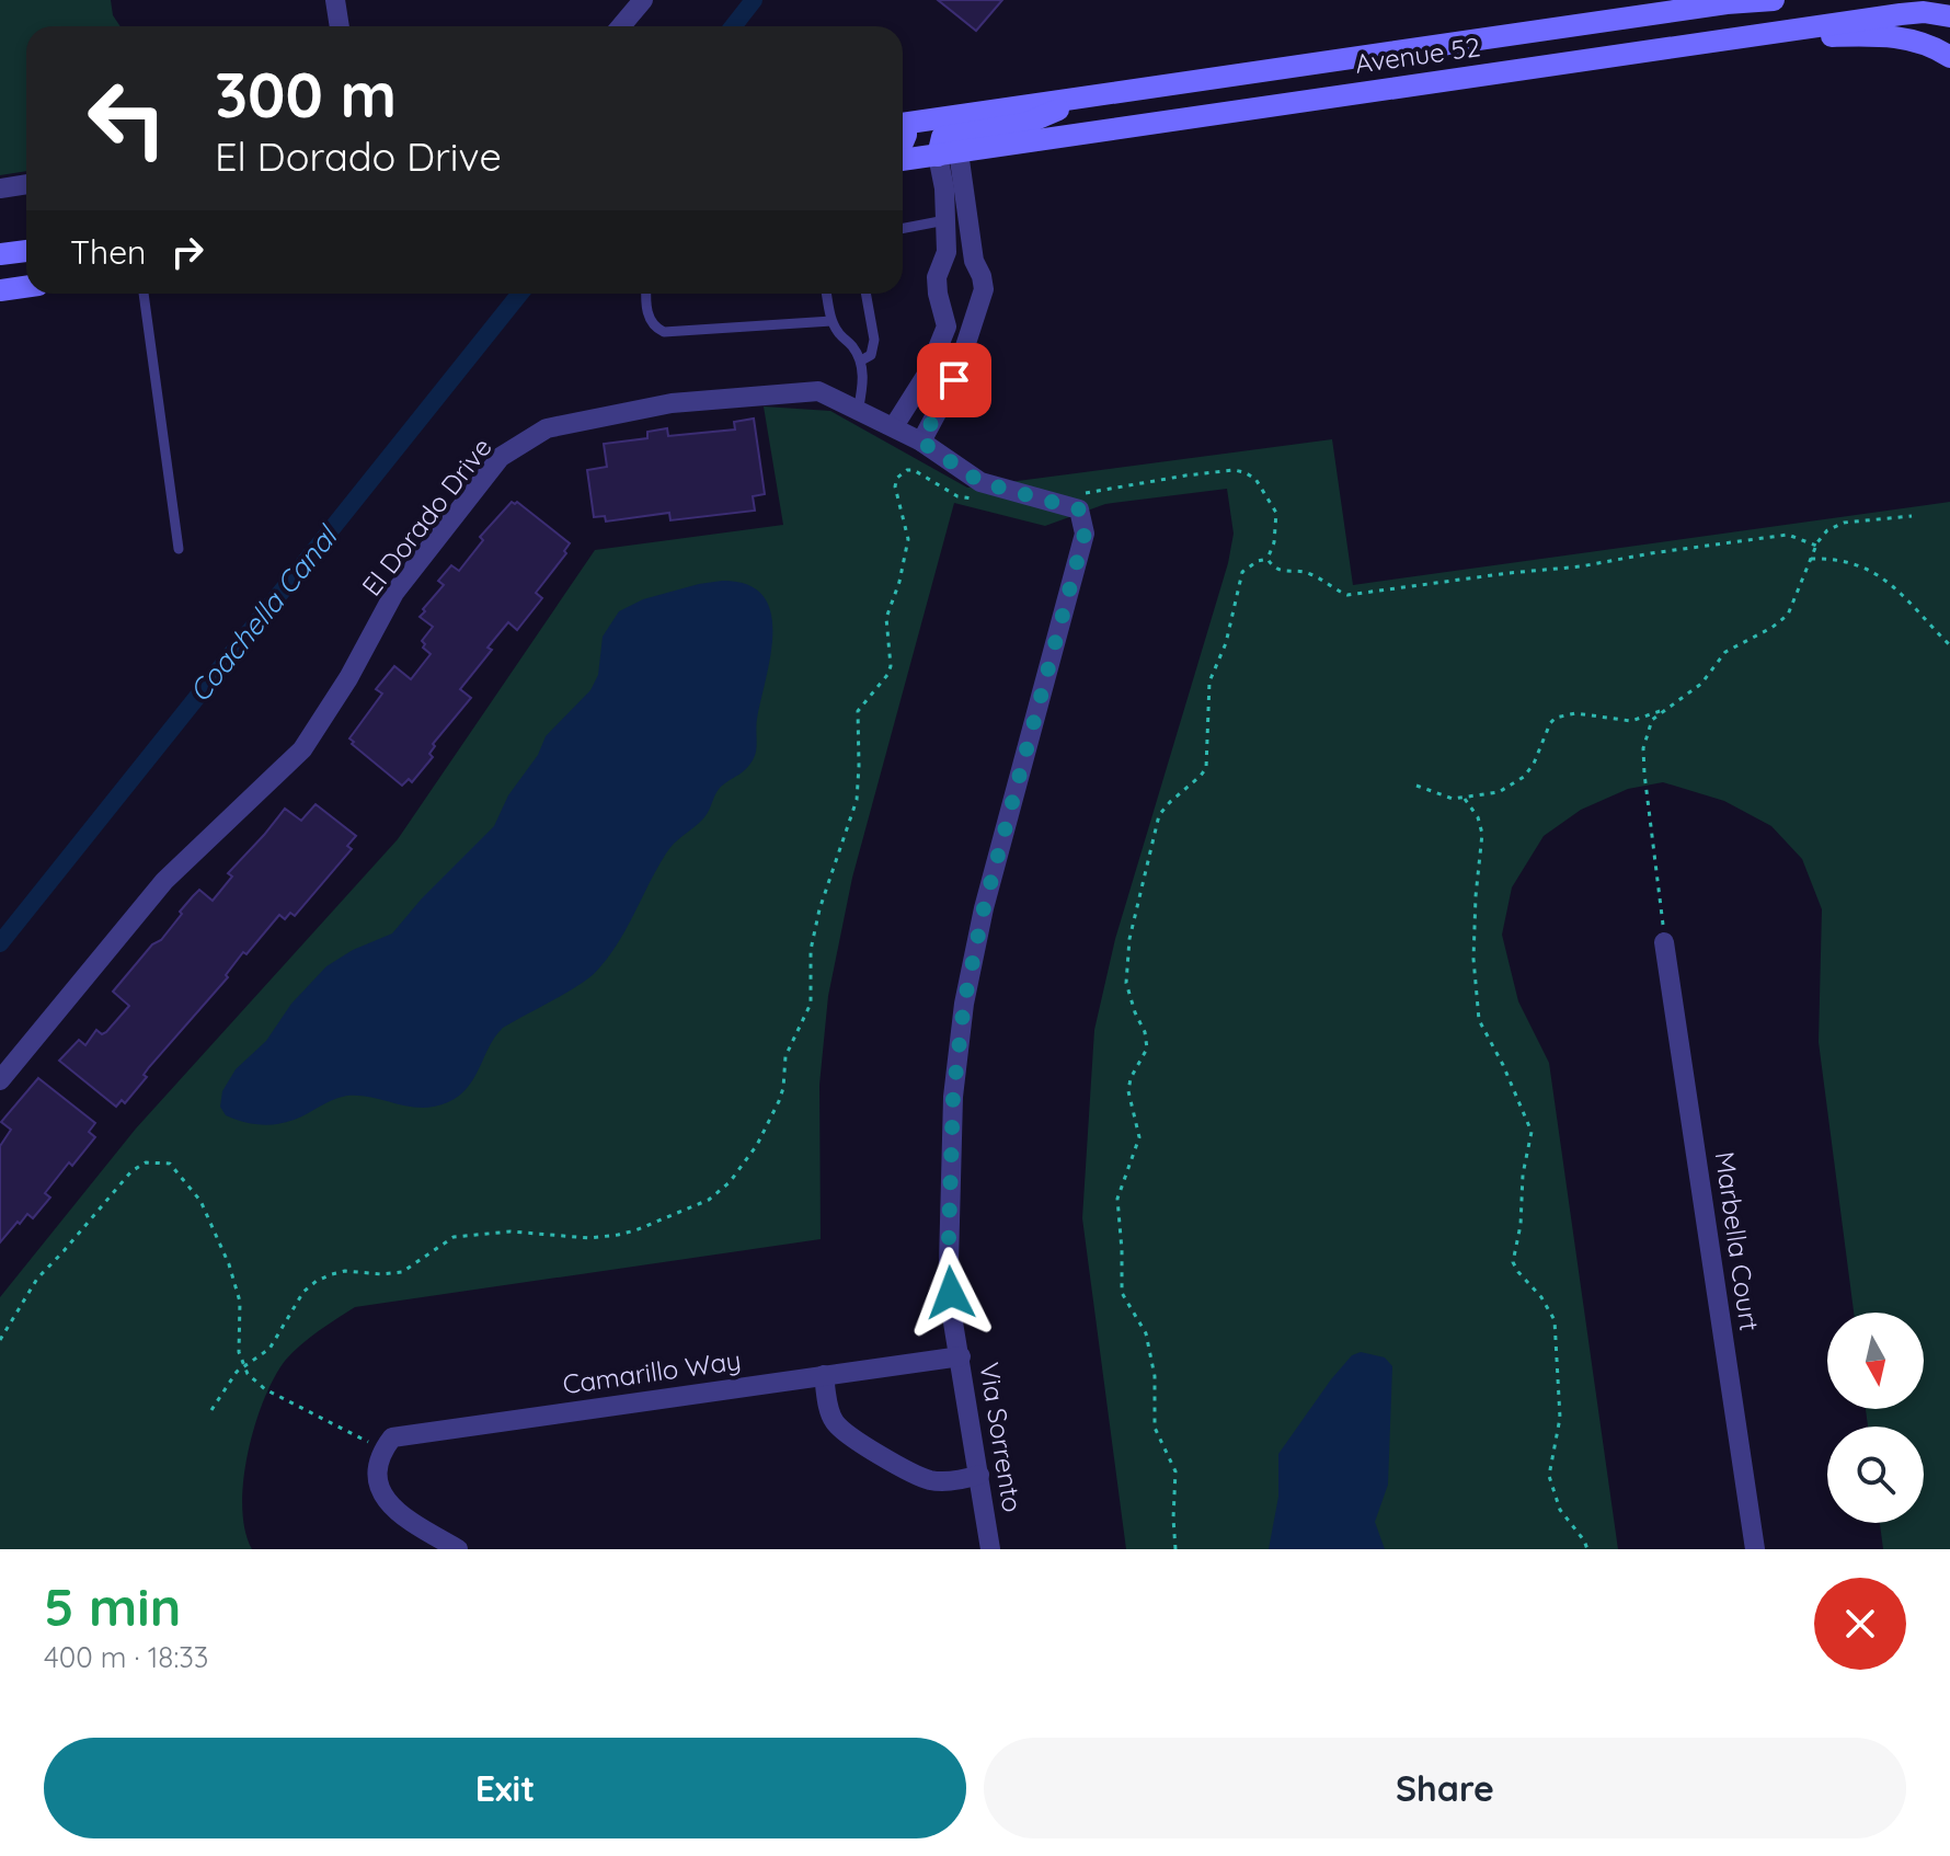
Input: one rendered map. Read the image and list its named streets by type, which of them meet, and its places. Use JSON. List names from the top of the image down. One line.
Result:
{"streets":{"main road":["Avenue 52"],"street":["El Dorado Drive","Marbella Court","Camarillo Way","Via Sorrento"]},"crossings":[["El Dorado Drive","Via Sorrento"],["Camarillo Way","Via Sorrento"]],"water":["Coachella Canal"],"north":"bottom","page":{"turn":["300 m","El Dorado Drive"],"then":"Then","heading":["5 min","400 m · 18:33"],"buttons":["Exit","Share"]}}
